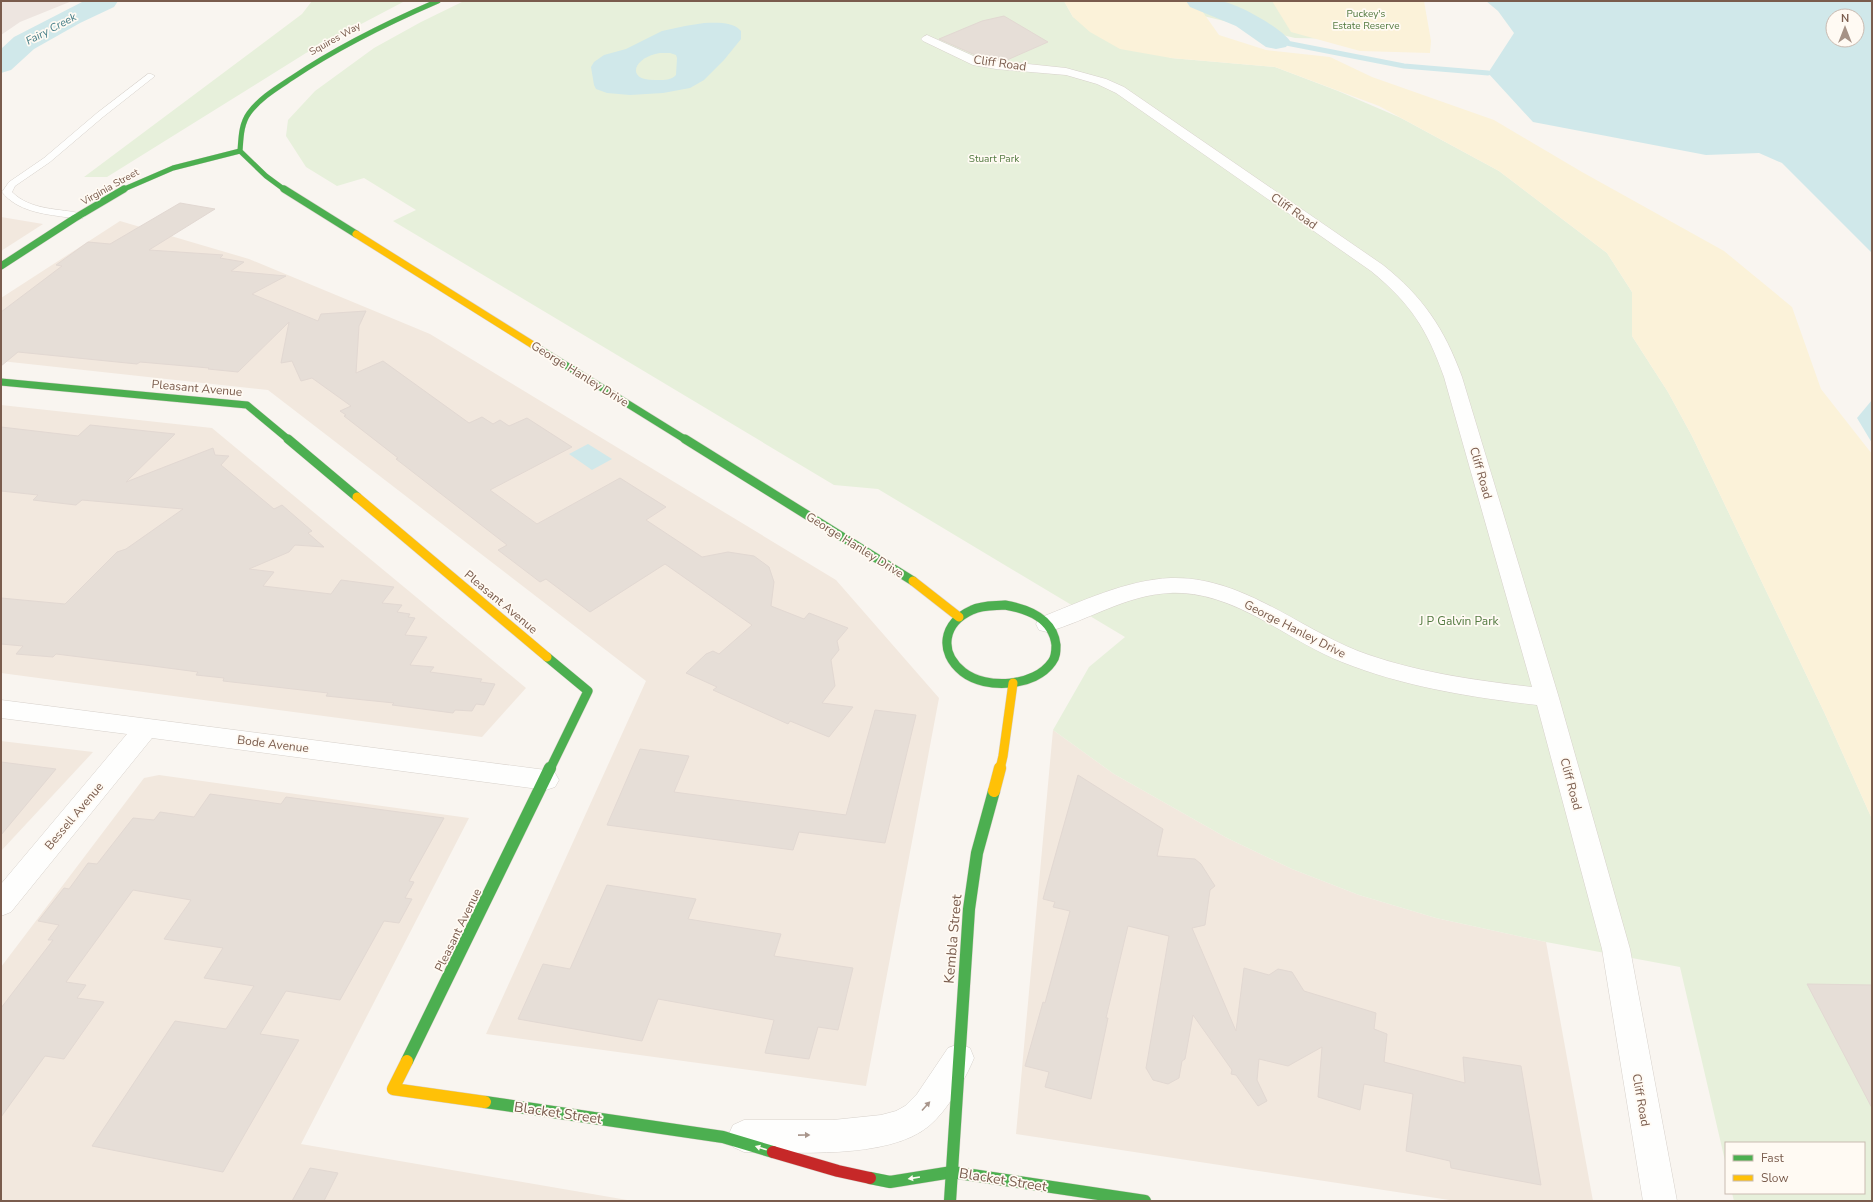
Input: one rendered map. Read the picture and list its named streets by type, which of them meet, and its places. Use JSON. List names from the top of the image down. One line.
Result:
{"streets":{"main road":["Squires Way","Virginia Street","George Hanley Drive","Pleasant Avenue","Kembla Street","Blacket Street"],"street":["Cliff Road","Bode Avenue","Bessell Avenue"]},"crossings":[["Squires Way","Virginia Street"],["Squires Way","George Hanley Drive"],["Cliff Road","George Hanley Drive"],["Virginia Street","George Hanley Drive"],["George Hanley Drive","Kembla Street"],["Pleasant Avenue","Bode Avenue"],["Pleasant Avenue","Blacket Street"],["Bode Avenue","Bessell Avenue"],["Kembla Street","Blacket Street"]],"water":["Fairy Creek"],"parks":["Puckey's Estate Reserve","Stuart Park","J P Galvin Park"],"legend":["Fast","Slow"],"north":"top"}
